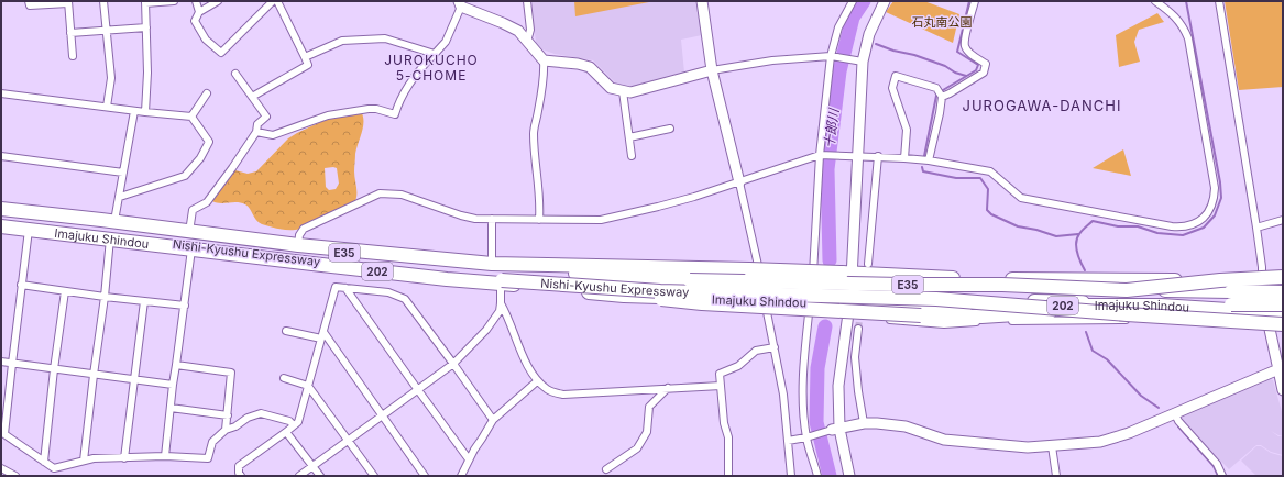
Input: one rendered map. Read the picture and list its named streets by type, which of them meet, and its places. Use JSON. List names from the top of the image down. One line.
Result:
{"streets":{"highway":["Imajuku Shindou","Nishi-Kyushu Expressway","E35","202"]},"crossings":[["Imajuku Shindou","Nishi-Kyushu Expressway"]],"districts":["JUROKUCHO 5-CHOME","JUROGAWA-DANCHI"],"water":["十郎川"],"parks":["石丸南公園"]}
